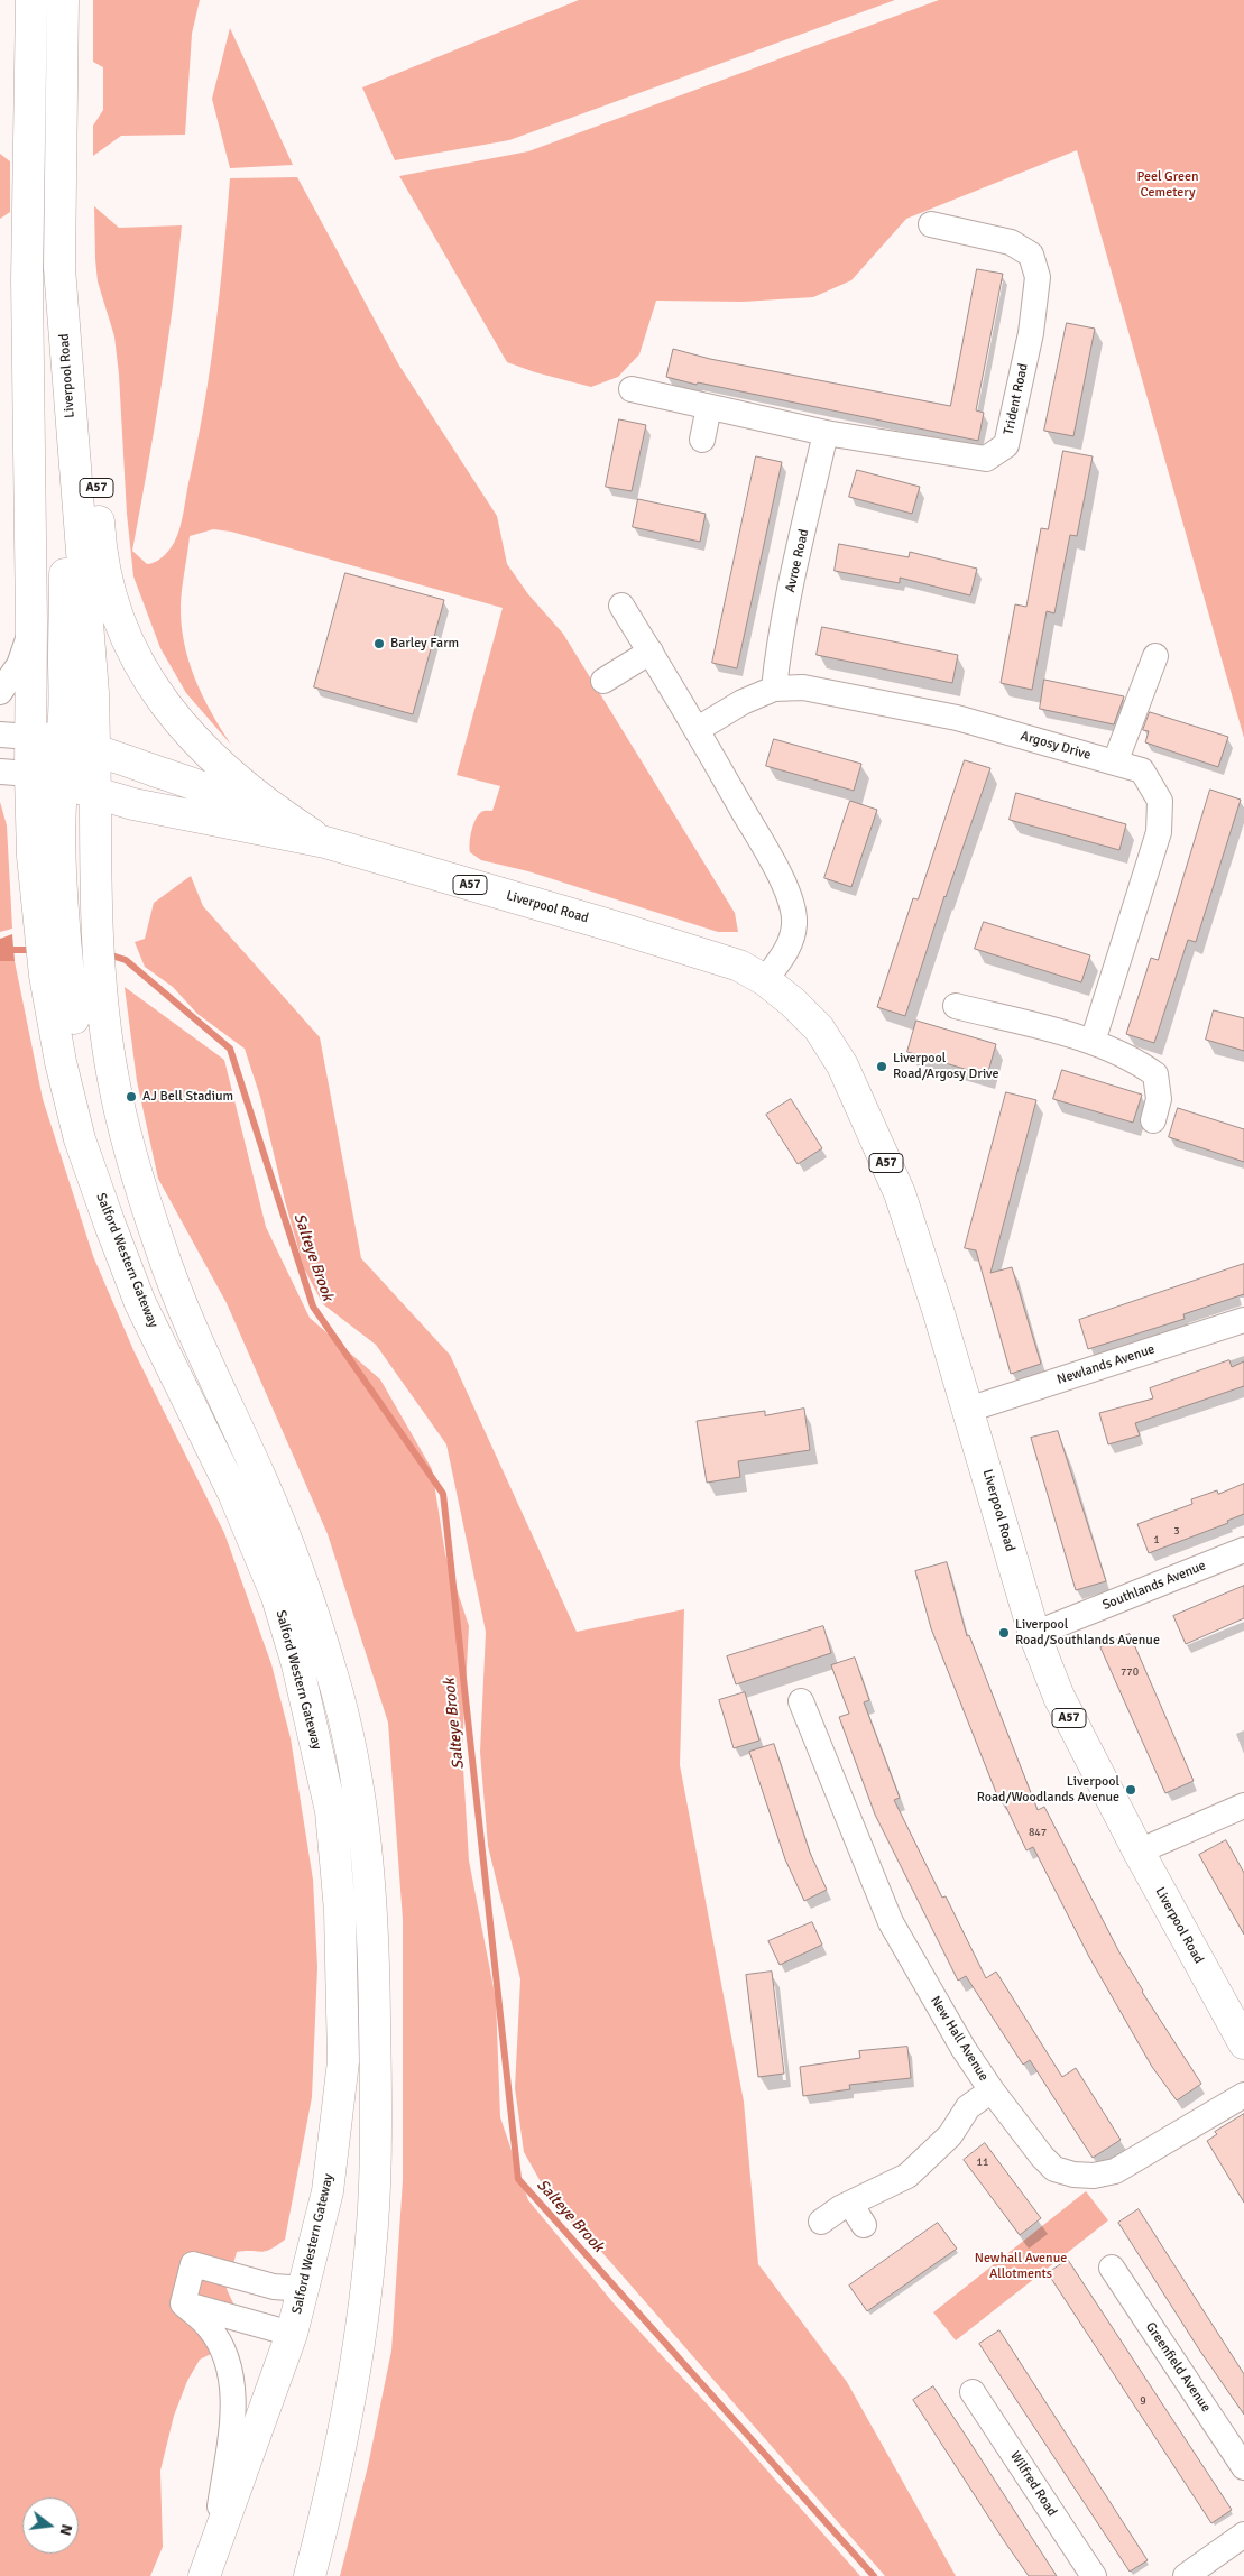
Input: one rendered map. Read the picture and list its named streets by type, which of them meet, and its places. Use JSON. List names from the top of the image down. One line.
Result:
{"streets":{"main road":["Liverpool Road","A57","Salford Western Gateway"],"street":["Trident Road","Avroe Road","Argosy Drive","Newlands Avenue","Southlands Avenue","New Hall Avenue","Greenfield Avenue","Wilfred Road"]},"crossings":[["Liverpool Road","A57"],["Liverpool Road","Salford Western Gateway"],["Liverpool Road","Newlands Avenue"],["Liverpool Road","Southlands Avenue"],["Trident Road","Avroe Road"],["A57","Salford Western Gateway"],["Avroe Road","Argosy Drive"]],"water":["Salteye Brook"],"parks":["Peel Green Cemetery","Newhall Avenue Allotments"],"places":["Barley Farm","Liverpool Road/Argosy Drive","AJ Bell Stadium","Liverpool Road/Southlands Avenue","Liverpool Road/Woodlands Avenue"],"house_numbers":["3","1","770","847","11","9"],"north":"right"}
